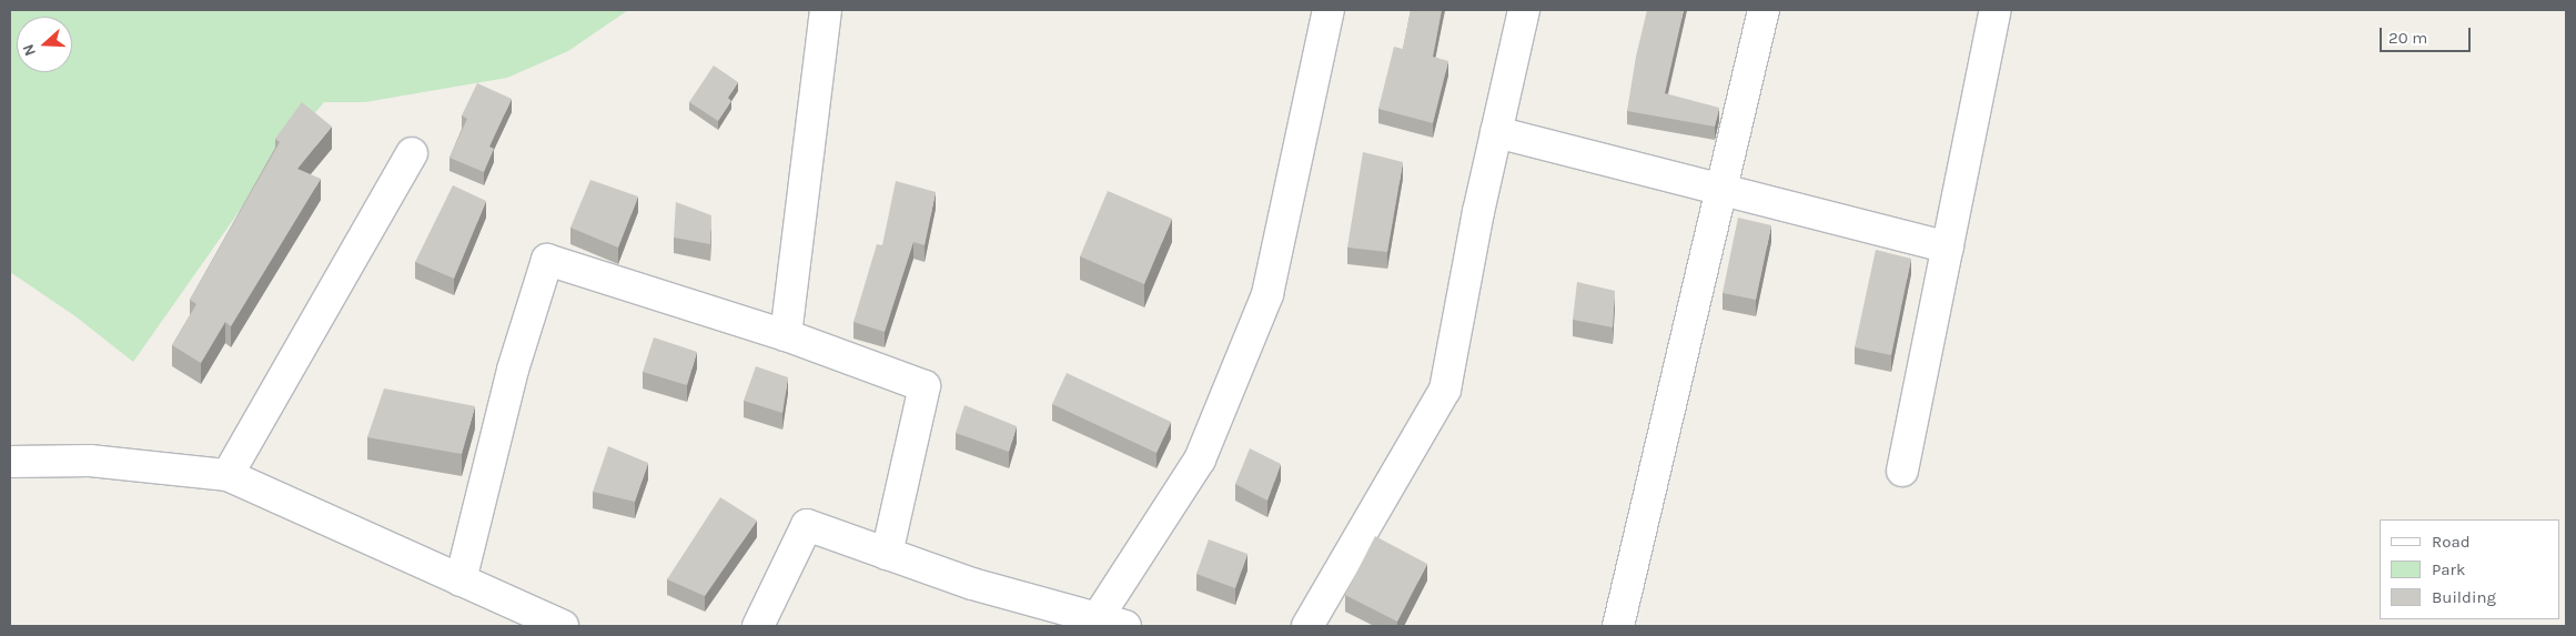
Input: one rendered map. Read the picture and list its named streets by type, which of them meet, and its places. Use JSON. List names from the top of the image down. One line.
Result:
{"legend":["Road","Park","Building"],"scale_bar":"20 m","north":"left"}
